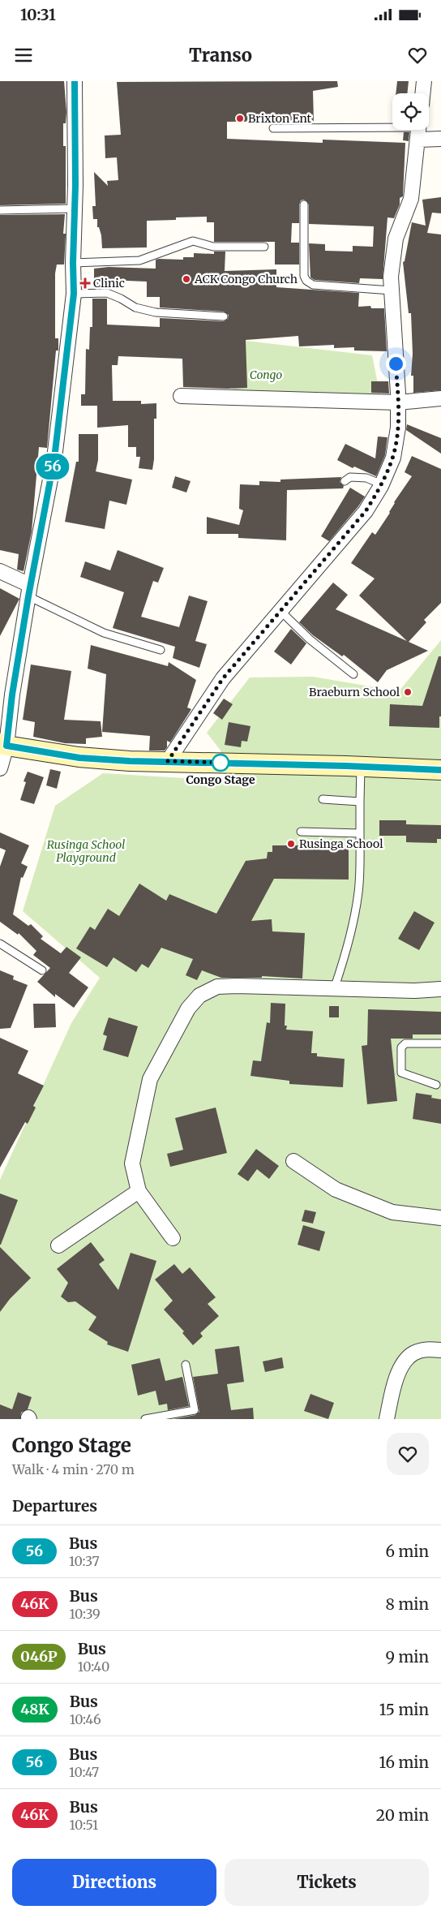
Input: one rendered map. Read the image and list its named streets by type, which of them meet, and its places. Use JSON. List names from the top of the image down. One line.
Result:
{"parks":["Congo","Rusinga School Playground"],"places":{"other":["Brixton Ent","ACK Congo Church","Braeburn School","Congo Stage","Rusinga School"],"health":["Clinic"]},"lines":["bus line 56"],"page":{"status":"10:31","header":"Transo","on_map":"56","heading":[["Congo Stage","Walk · 4 min · 270 m"],"Departures"],"list":[{"mark":"56","name":"Bus","note":"10:37","value":"6 min"},{"mark":"46K","name":"Bus","note":"10:39","value":"8 min"},{"mark":"046P","name":"Bus","note":"10:40","value":"9 min"},{"mark":"48K","name":"Bus","note":"10:46","value":"15 min"},{"mark":"56","name":"Bus","note":"10:47","value":"16 min"},{"mark":"46K","name":"Bus","note":"10:51","value":"20 min"}],"buttons":["Directions","Tickets"]}}
